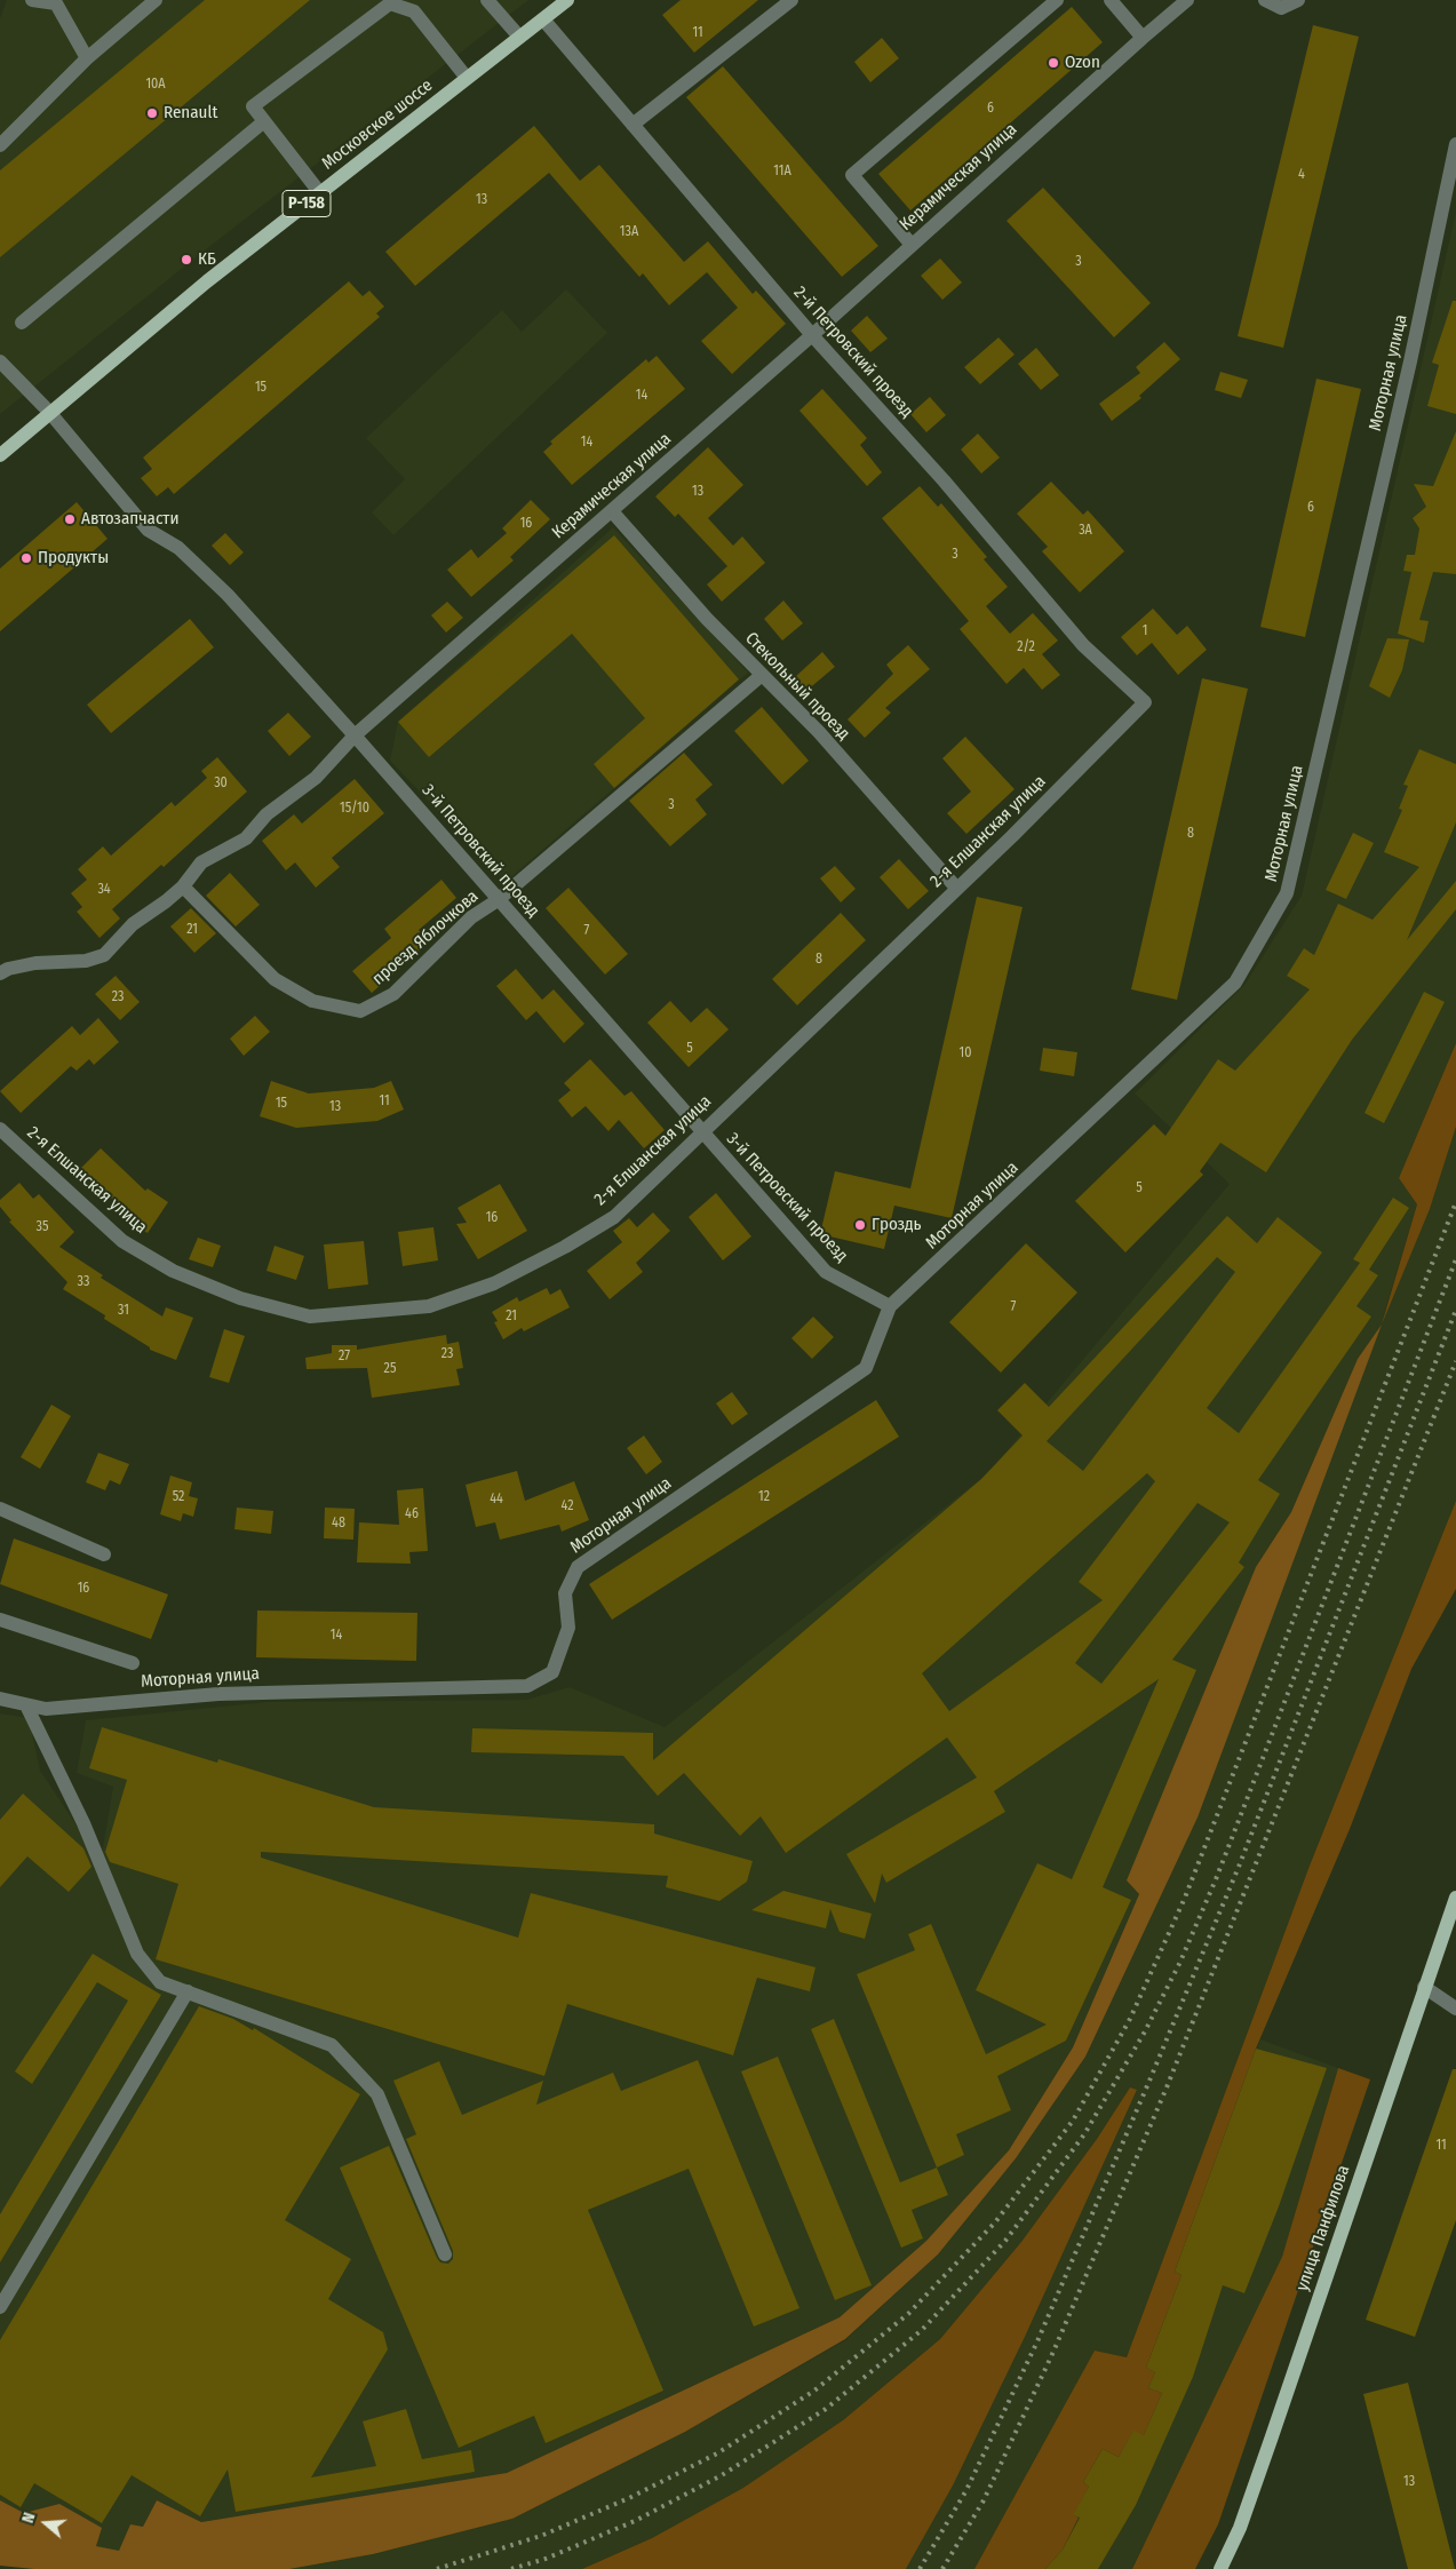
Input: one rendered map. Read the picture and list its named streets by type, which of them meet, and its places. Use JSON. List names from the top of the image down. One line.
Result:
{"streets":{"main road":["Московское шоссе","Р-158","улица Панфилова"],"street":["Керамическая улица","2-й Петровский проезд","Моторная улица","Стекольный проезд","2-я Елшанская улица","3-й Петровский проезд","проезд Яблочкова"]},"crossings":[["Московское шоссе","2-й Петровский проезд"],["Московское шоссе","3-й Петровский проезд"],["Керамическая улица","2-й Петровский проезд"],["Керамическая улица","Стекольный проезд"],["Керамическая улица","3-й Петровский проезд"],["Керамическая улица","проезд Яблочкова"],["2-й Петровский проезд","2-я Елшанская улица"],["Моторная улица","3-й Петровский проезд"],["Стекольный проезд","2-я Елшанская улица"],["Стекольный проезд","проезд Яблочкова"],["2-я Елшанская улица","3-й Петровский проезд"],["3-й Петровский проезд","проезд Яблочкова"]],"places":["Ozon","Renault","КБ","Автозапчасти","Продукты","Гроздь"],"house_numbers":["11","10А","6","11А","4","13","13А","3","15","14","14","13","6","16","3А","3","1","2/2","30","3","15/10","8","34","21","7","8","23","5","10","11","15","13","5","16","35","33","7","31","21","23","27","25","52","12","44","42","46","48","16","14","11","13"],"north":"left"}
